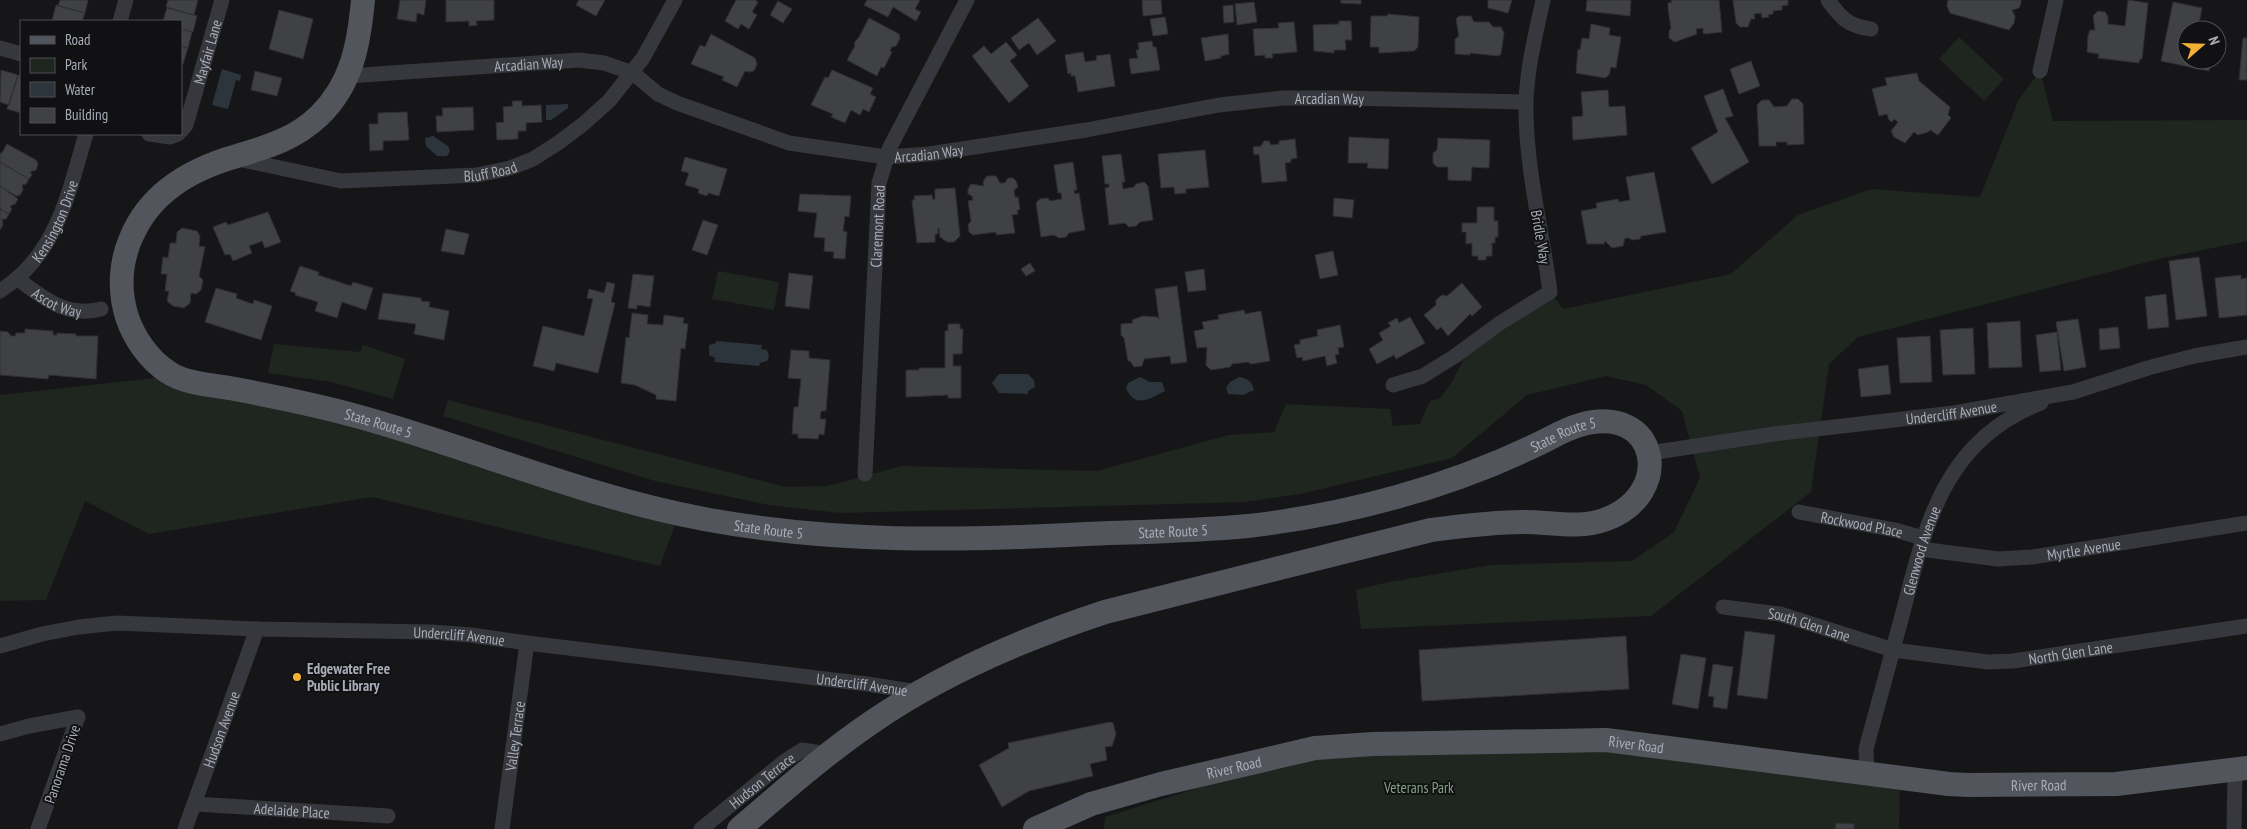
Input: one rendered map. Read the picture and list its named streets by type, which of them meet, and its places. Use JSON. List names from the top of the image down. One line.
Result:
{"streets":{"main road":["State Route 5","River Road"],"street":["Mayfair Lane","Arcadian Way","Bluff Road","Kensington Drive","Claremont Road","Bridle Way","Ascot Way","Undercliff Avenue","Rockwood Place","Myrtle Avenue","Glenwood Avenue","South Glen Lane","North Glen Lane","Hudson Avenue","Valley Terrace","Panorama Drive","Hudson Terrace","Adelaide Place"]},"crossings":[["Arcadian Way","Bluff Road"],["Arcadian Way","Claremont Road"],["Arcadian Way","Bridle Way"],["Arcadian Way","State Route 5"],["Bluff Road","State Route 5"],["Kensington Drive","Ascot Way"],["Undercliff Avenue","State Route 5"],["Undercliff Avenue","Glenwood Avenue"],["Undercliff Avenue","Hudson Avenue"],["Undercliff Avenue","Valley Terrace"],["Rockwood Place","Myrtle Avenue"],["Rockwood Place","Glenwood Avenue"],["Myrtle Avenue","Glenwood Avenue"],["Glenwood Avenue","South Glen Lane"],["Glenwood Avenue","North Glen Lane"],["Glenwood Avenue","River Road"],["South Glen Lane","North Glen Lane"],["Hudson Avenue","Adelaide Place"]],"parks":["Veterans Park"],"places":["Edgewater Free Public Library"],"legend":["Road","Park","Water","Building"],"north":"right"}
